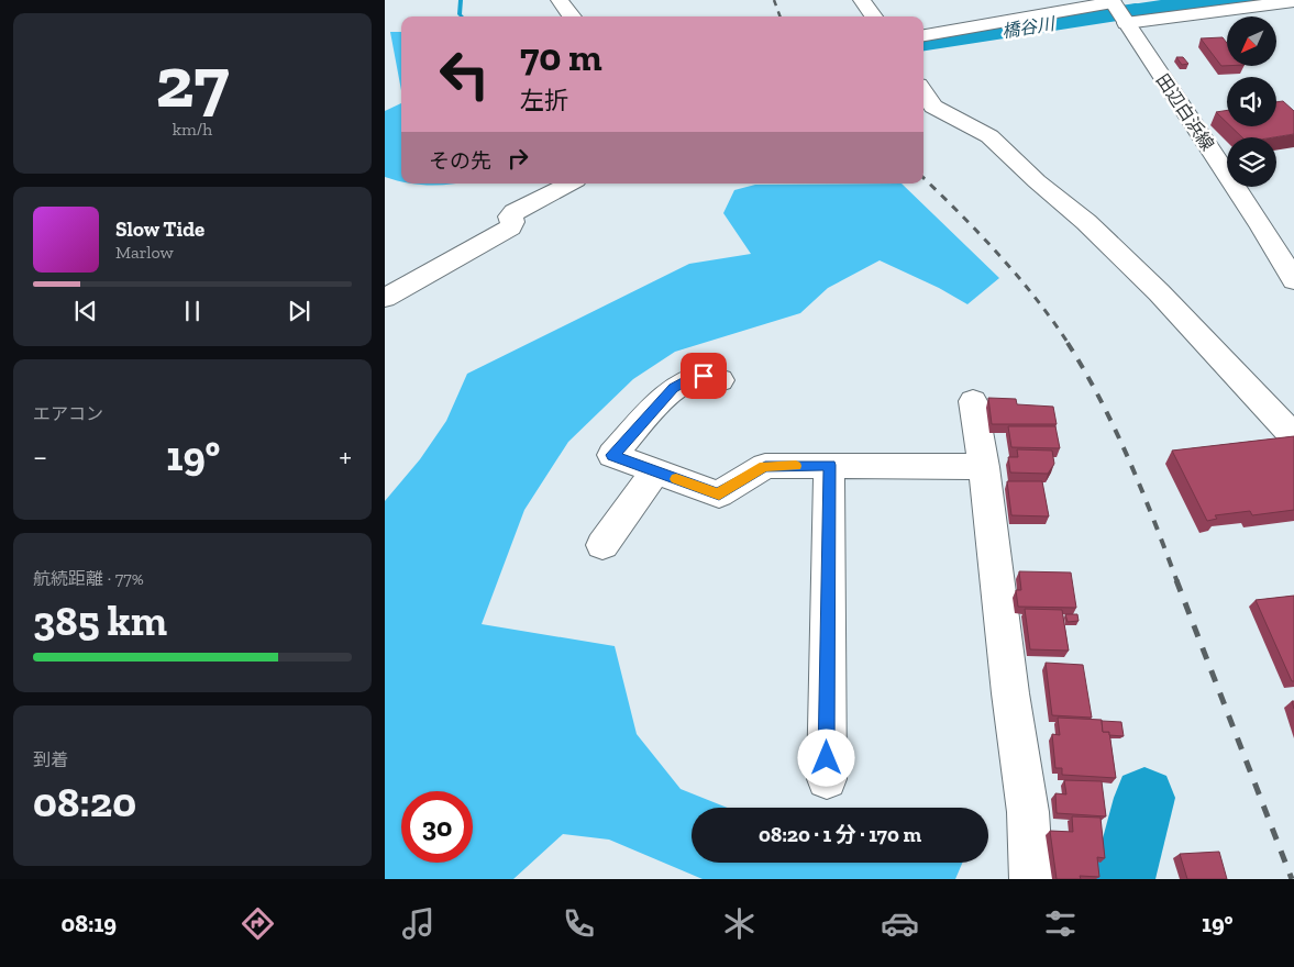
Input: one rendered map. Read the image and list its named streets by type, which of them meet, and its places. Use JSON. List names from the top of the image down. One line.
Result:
{"streets":{"street":["田辺白浜線"]},"water":["橋谷川"],"north":"bottom left","page":{"tile":[["27","km/h"],"エアコン",["航続距離 · 77%","385 km"],["到着","08:20"]],"turn":["70 m","左折"],"then":"その先","song":["Slow Tide","Marlow"],"heat":["−","19°","+"],"limit":"30","trip":"08:20 · 1 分 · 170 m","tabs":["08:19","19°"]}}
